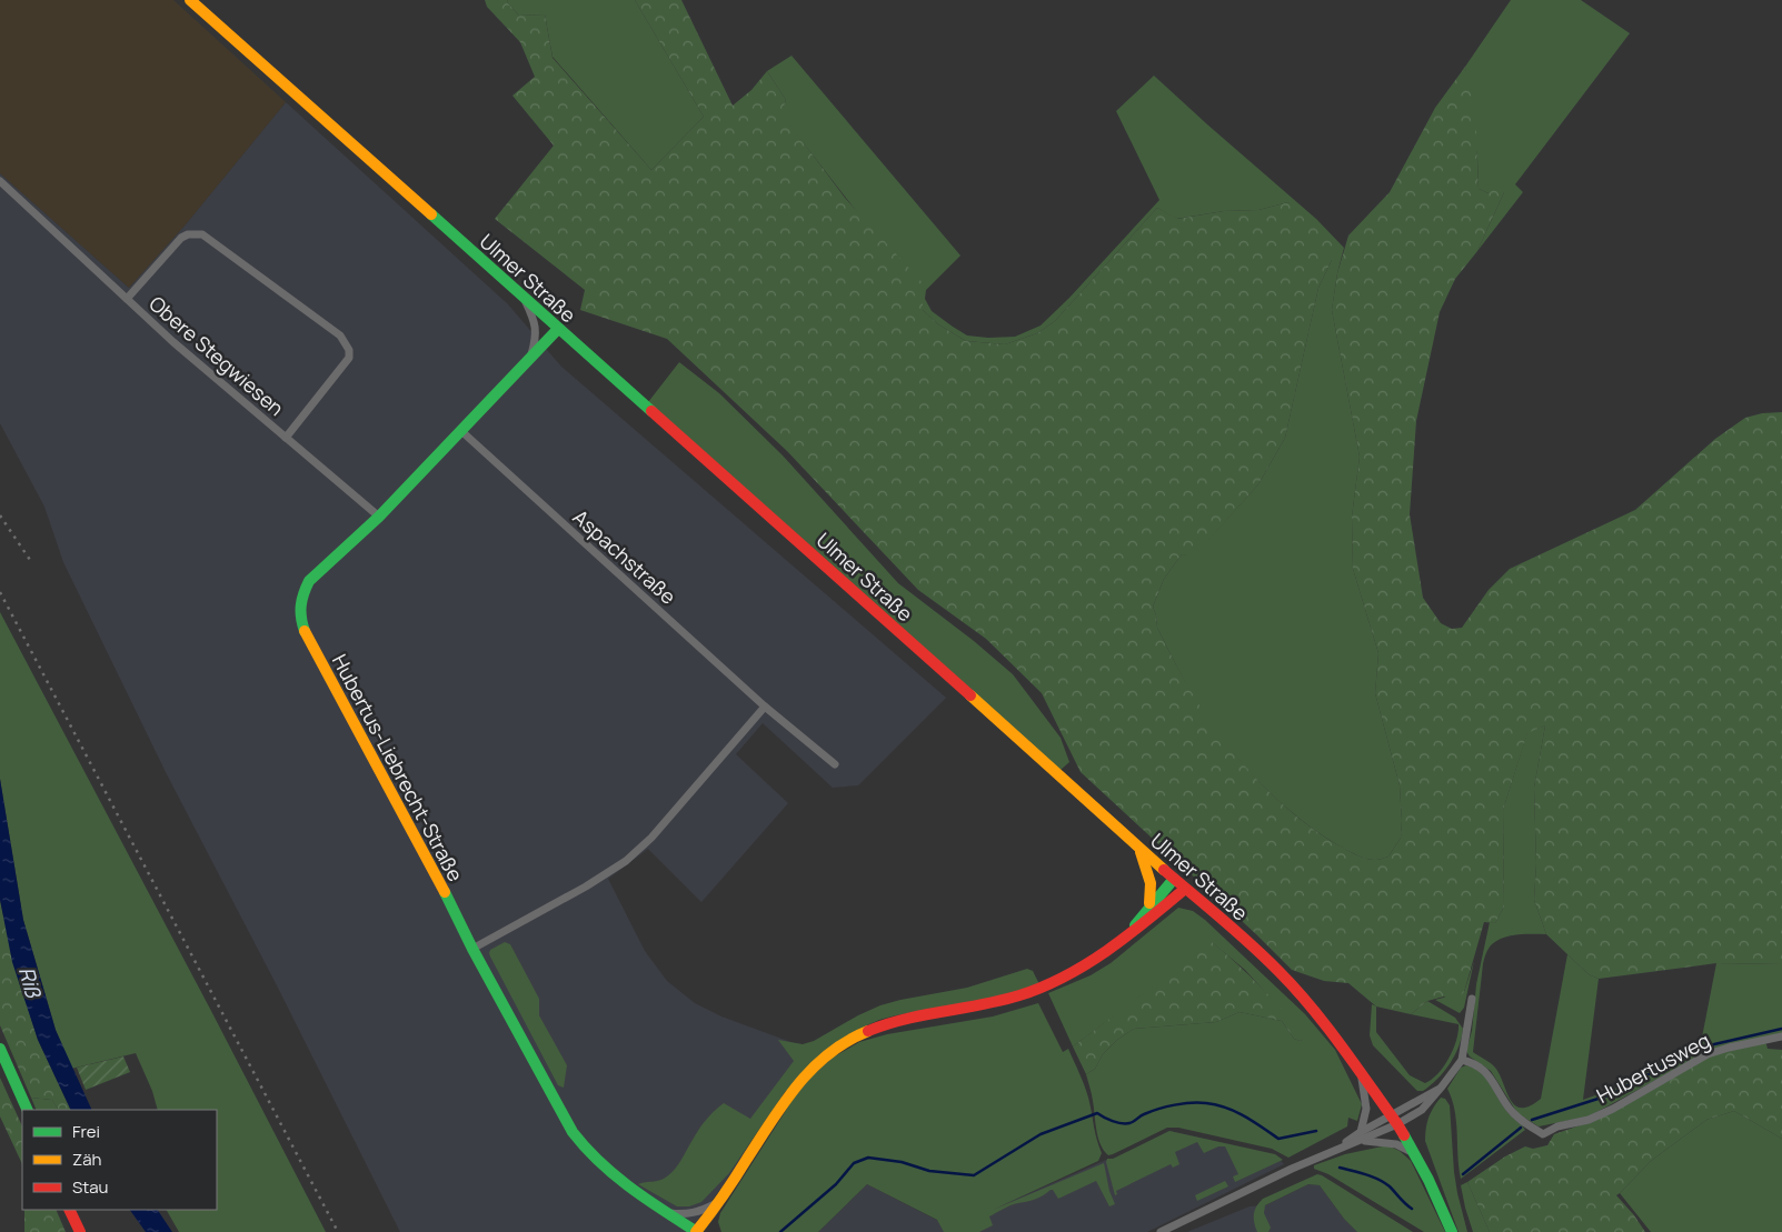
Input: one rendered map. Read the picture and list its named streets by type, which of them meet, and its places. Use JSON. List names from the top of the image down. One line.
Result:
{"streets":{"main road":["Ulmer Straße","Hubertus-Liebrecht-Straße"],"street":["Obere Stegwiesen","Aspachstraße","Hubertusweg"]},"crossings":[["Ulmer Straße","Hubertus-Liebrecht-Straße"],["Obere Stegwiesen","Hubertus-Liebrecht-Straße"],["Aspachstraße","Hubertus-Liebrecht-Straße"]],"water":["Riß"],"legend":["Frei","Zäh","Stau"]}
